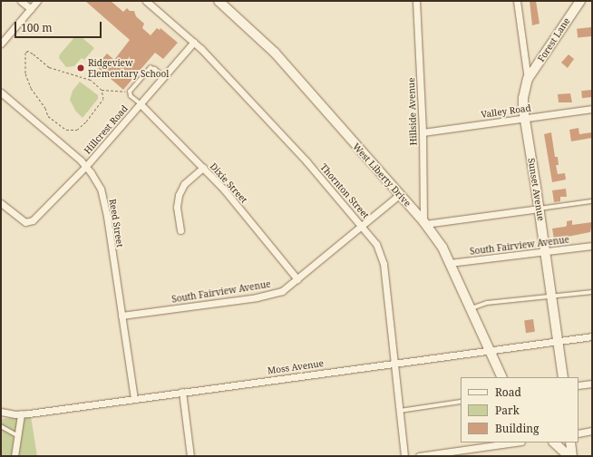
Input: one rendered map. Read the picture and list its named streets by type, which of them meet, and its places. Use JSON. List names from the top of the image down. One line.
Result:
{"streets":{"main road":["Forest Lane","West Liberty Drive","Sunset Avenue"],"street":["Hillside Avenue","Valley Road","Hillcrest Road","Dixie Street","Thornton Street","Reed Street","South Fairview Avenue","Moss Avenue"]},"crossings":[["Forest Lane","Sunset Avenue"],["Hillside Avenue","Valley Road"],["Hillside Avenue","West Liberty Drive"],["Valley Road","Sunset Avenue"],["Hillcrest Road","Dixie Street"],["Hillcrest Road","Thornton Street"],["Hillcrest Road","Reed Street"],["West Liberty Drive","South Fairview Avenue"],["West Liberty Drive","Moss Avenue"],["Dixie Street","South Fairview Avenue"],["Sunset Avenue","South Fairview Avenue"],["Sunset Avenue","Moss Avenue"],["Thornton Street","South Fairview Avenue"],["Thornton Street","Moss Avenue"],["Reed Street","South Fairview Avenue"],["Reed Street","Moss Avenue"]],"places":["Ridgeview Elementary School"],"legend":["Road","Park","Building"],"scale_bar":"100 m"}
